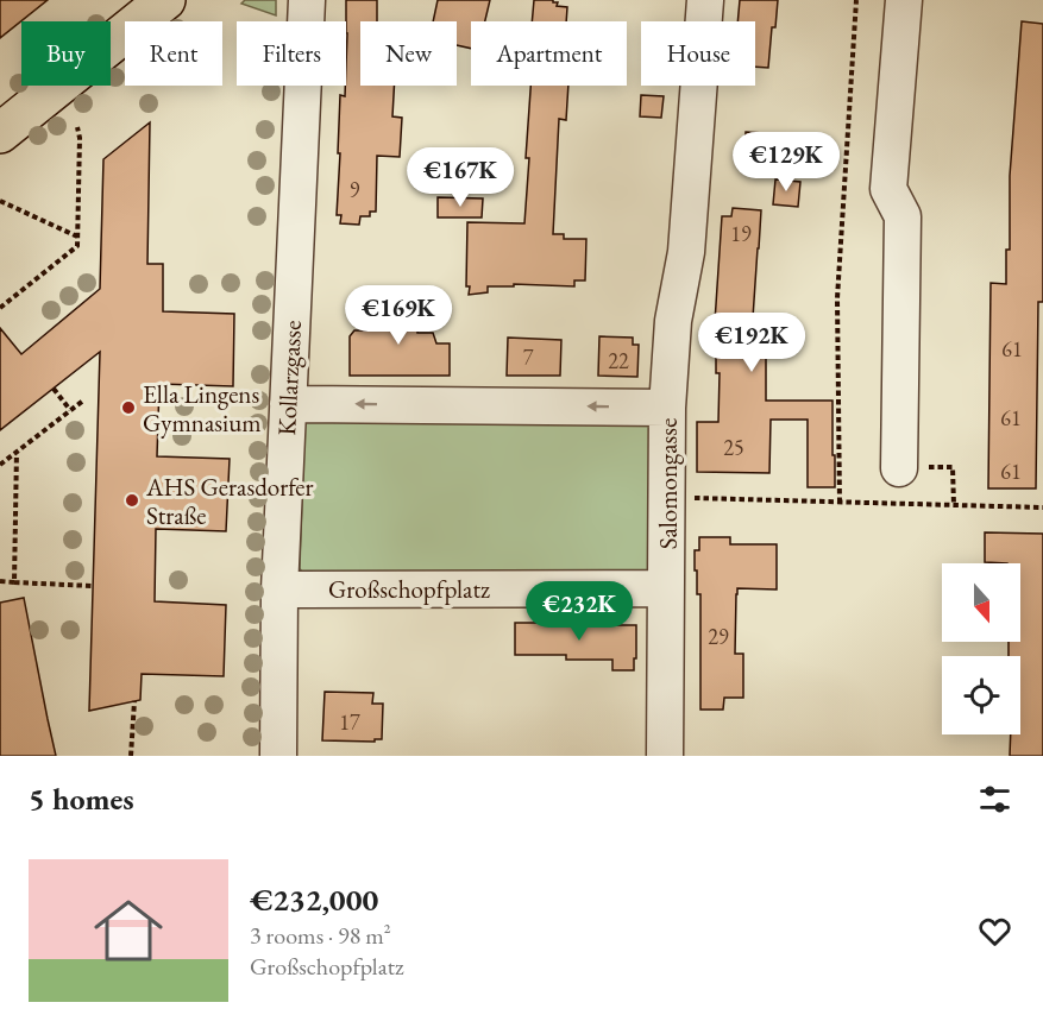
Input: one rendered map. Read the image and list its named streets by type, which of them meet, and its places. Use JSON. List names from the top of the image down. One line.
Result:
{"streets":{"street":["Kollarzgasse","Salomongasse","Großschopfplatz"]},"crossings":[["Kollarzgasse","Großschopfplatz"],["Salomongasse","Großschopfplatz"]],"places":["Ella Lingens Gymnasium","AHS Gerasdorfer Straße"],"house_numbers":["9","19","61","7","22","61","25","61","29","17"],"north":"bottom","page":{"chip":["Buy","Rent","Filters","New","Apartment","House"],"price":["€129K","€167K","€169K","€192K","€232K"],"heading":"5 homes","list":[{"name":"€232,000","note":"3 rooms · 98 m² · Großschopfplatz"}]}}
